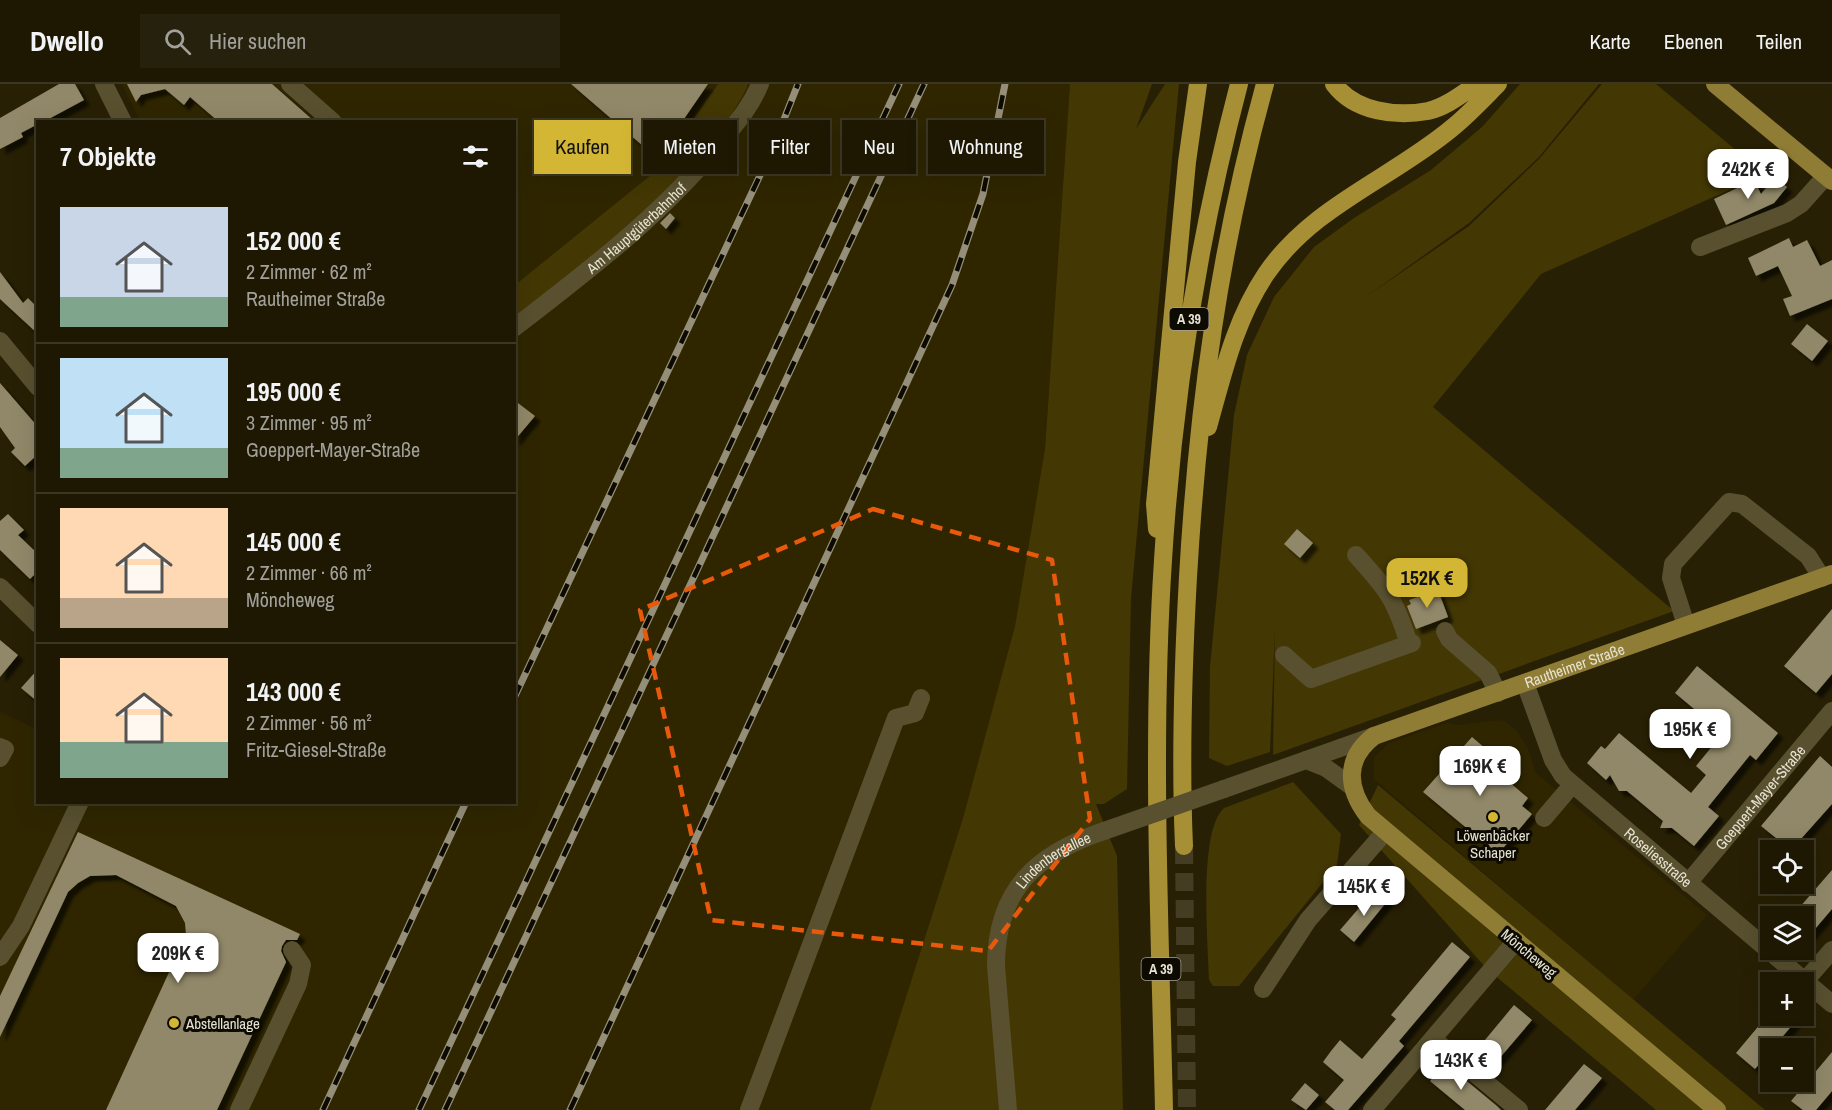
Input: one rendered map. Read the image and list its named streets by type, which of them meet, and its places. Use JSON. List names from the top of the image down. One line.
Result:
{"streets":{"highway":["A 39"],"main road":["Rautheimer Straße","Möncheweg"],"street":["Am Hauptgüterbahnhof","Goeppert-Mayer-Straße","Roseliesstraße","Lindenbergallee"]},"crossings":[["Rautheimer Straße","Roseliesstraße"],["Rautheimer Straße","Lindenbergallee"],["Goeppert-Mayer-Straße","Roseliesstraße"]],"places":["Löwenbäcker Schaper","Abstellanlage"],"page":{"header":"Dwello","search":"Hier suchen","nav":["Karte","Ebenen","Teilen"],"chip":["Kaufen","Mieten","Filter","Neu","Wohnung"],"heading":"7 Objekte","price":["242K €","152K €","195K €","169K €","145K €","209K €","143K €"],"list":[{"name":"152 000 €","note":"2 Zimmer · 62 m² · Rautheimer Straße"},{"name":"195 000 €","note":"3 Zimmer · 95 m² · Goeppert-Mayer-Straße"},{"name":"145 000 €","note":"2 Zimmer · 66 m² · Möncheweg"},{"name":"143 000 €","note":"2 Zimmer · 56 m² · Fritz-Giesel-Straße"}],"map_buttons":["+","−"]}}
